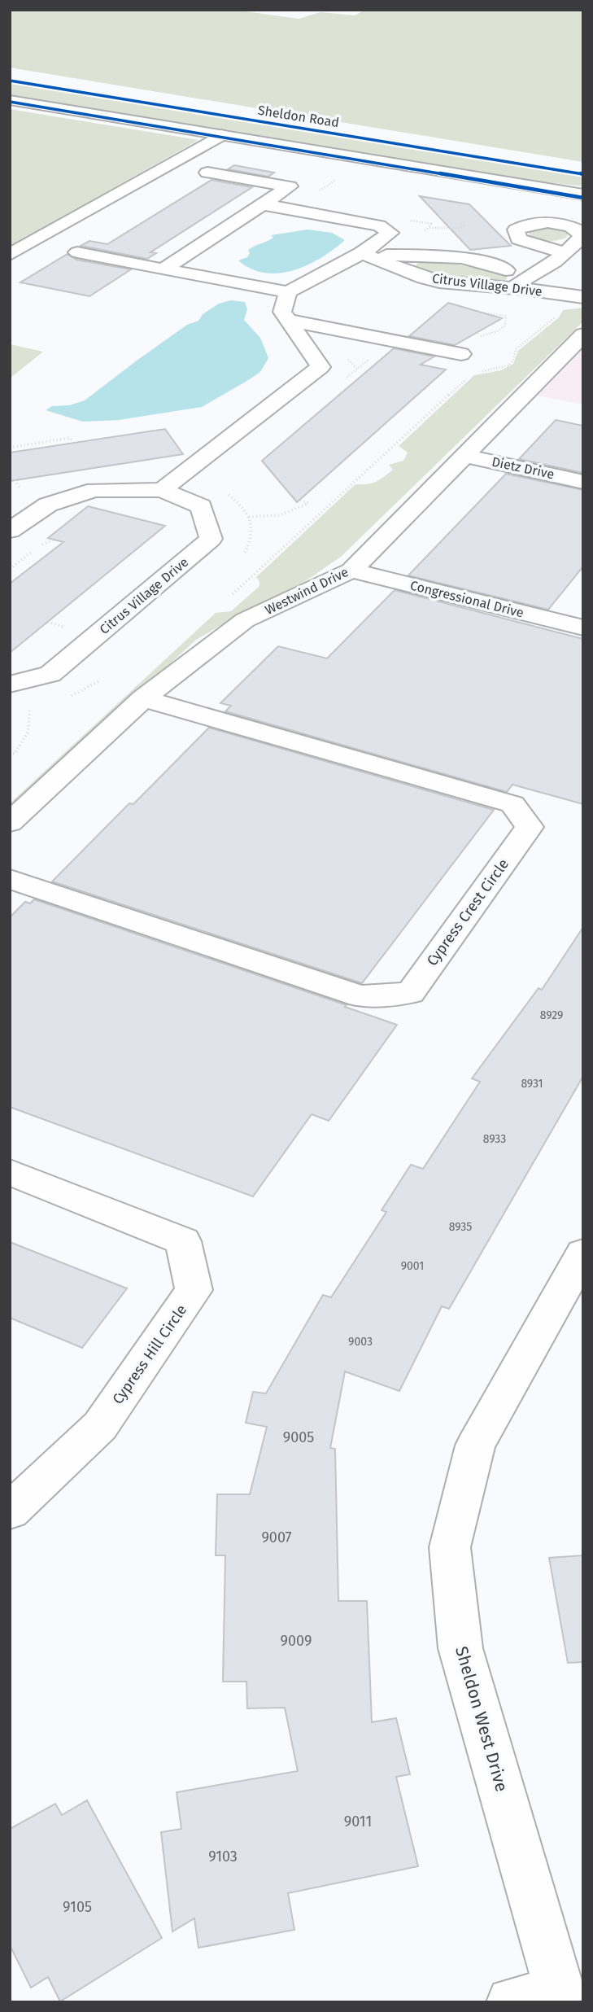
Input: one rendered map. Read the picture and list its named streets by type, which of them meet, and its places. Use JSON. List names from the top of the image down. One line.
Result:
{"streets":{"street":["Sheldon Road","Citrus Village Drive","Dietz Drive","Westwind Drive","Congressional Drive","Cypress Crest Circle","Cypress Hill Circle","Sheldon West Drive"]},"crossings":[["Dietz Drive","Westwind Drive"],["Westwind Drive","Congressional Drive"],["Westwind Drive","Cypress Crest Circle"]],"house_numbers":["8929","8931","8933","8935","9001","9003","9005","9007","9009","9011","9103","9105"]}
